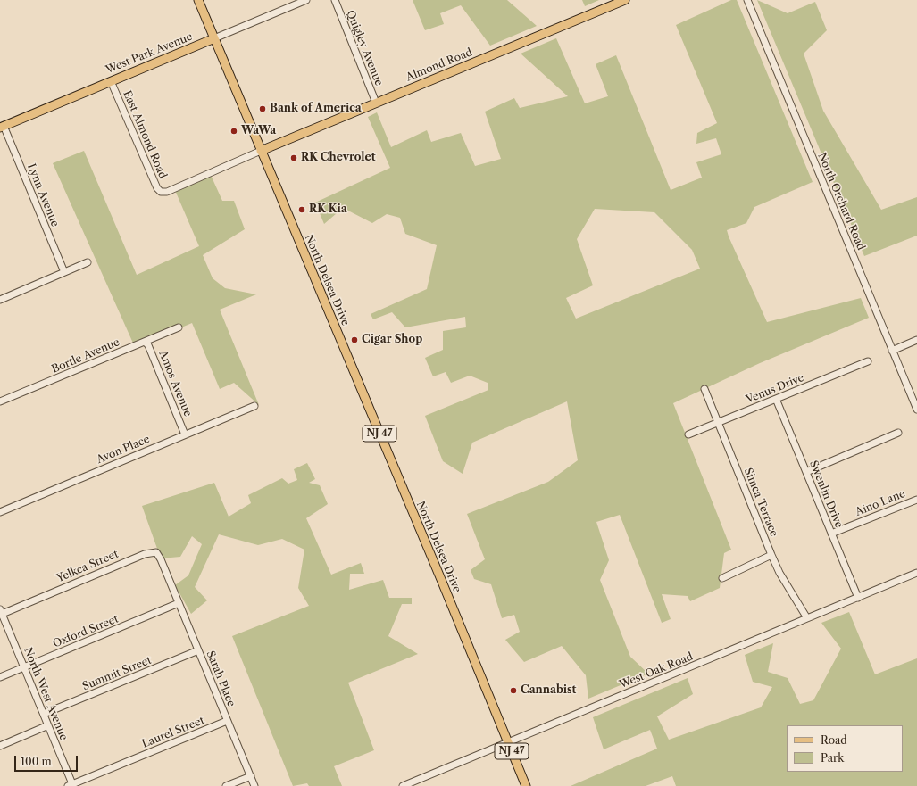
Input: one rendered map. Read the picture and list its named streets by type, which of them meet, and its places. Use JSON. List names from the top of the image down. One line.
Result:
{"streets":{"main road":["West Park Avenue","Almond Road","North Delsea Drive","NJ 47"],"street":["Quigley Avenue","East Almond Road","Lynn Avenue","North Orchard Road","Bortle Avenue","Amos Avenue","Venus Drive","Avon Place","Swenlin Drive","Simca Terrace","Aino Lane","Yelkca Street","Oxford Street","West Oak Road","Summit Street","Sarah Place","North West Avenue","Laurel Street"]},"crossings":[["Quigley Avenue","Almond Road"],["West Park Avenue","East Almond Road"],["West Park Avenue","Lynn Avenue"],["West Park Avenue","North Delsea Drive"],["Almond Road","East Almond Road"],["Almond Road","North Delsea Drive"],["East Almond Road","North Delsea Drive"],["North Delsea Drive","West Oak Road"],["Bortle Avenue","Amos Avenue"],["Amos Avenue","Avon Place"],["Venus Drive","Swenlin Drive"],["Venus Drive","Simca Terrace"],["Swenlin Drive","Aino Lane"],["Swenlin Drive","West Oak Road"],["Simca Terrace","West Oak Road"],["Yelkca Street","Sarah Place"],["Yelkca Street","North West Avenue"],["Oxford Street","Sarah Place"],["Oxford Street","North West Avenue"],["Summit Street","Sarah Place"],["Summit Street","North West Avenue"],["Sarah Place","Laurel Street"],["North West Avenue","Laurel Street"]],"places":["Bank of America","WaWa","RK Chevrolet","RK Kia","Cigar Shop","Cannabist"],"legend":["Road","Park"],"scale_bar":"100 m"}
